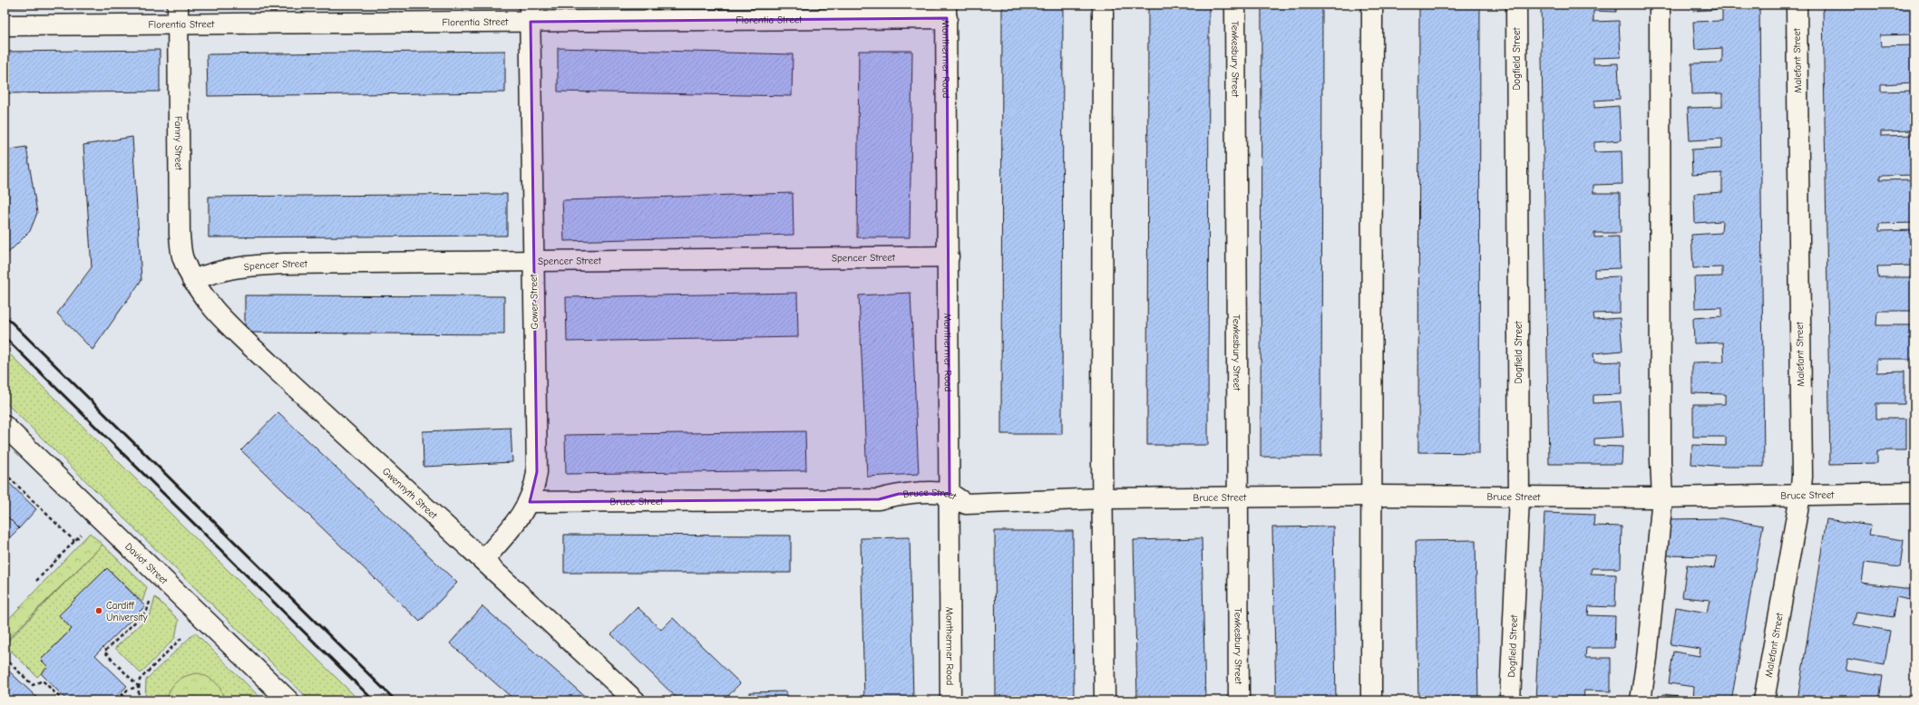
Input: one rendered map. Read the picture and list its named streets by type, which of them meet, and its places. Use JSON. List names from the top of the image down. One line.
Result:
{"streets":{"street":["Florentia Street","Monthermer Road","Tewkesbury Street","Dogfield Street","Malefant Street","Fanny Street","Spencer Street","Gower Street","Gwennyth Street","Bruce Street","Daviot Street"]},"crossings":[["Florentia Street","Monthermer Road"],["Florentia Street","Fanny Street"],["Florentia Street","Gower Street"],["Monthermer Road","Spencer Street"],["Monthermer Road","Bruce Street"],["Tewkesbury Street","Bruce Street"],["Dogfield Street","Bruce Street"],["Malefant Street","Bruce Street"],["Fanny Street","Spencer Street"],["Fanny Street","Gwennyth Street"],["Spencer Street","Gower Street"],["Spencer Street","Gwennyth Street"],["Gower Street","Gwennyth Street"],["Gower Street","Bruce Street"]],"places":["Cardiff University"]}
